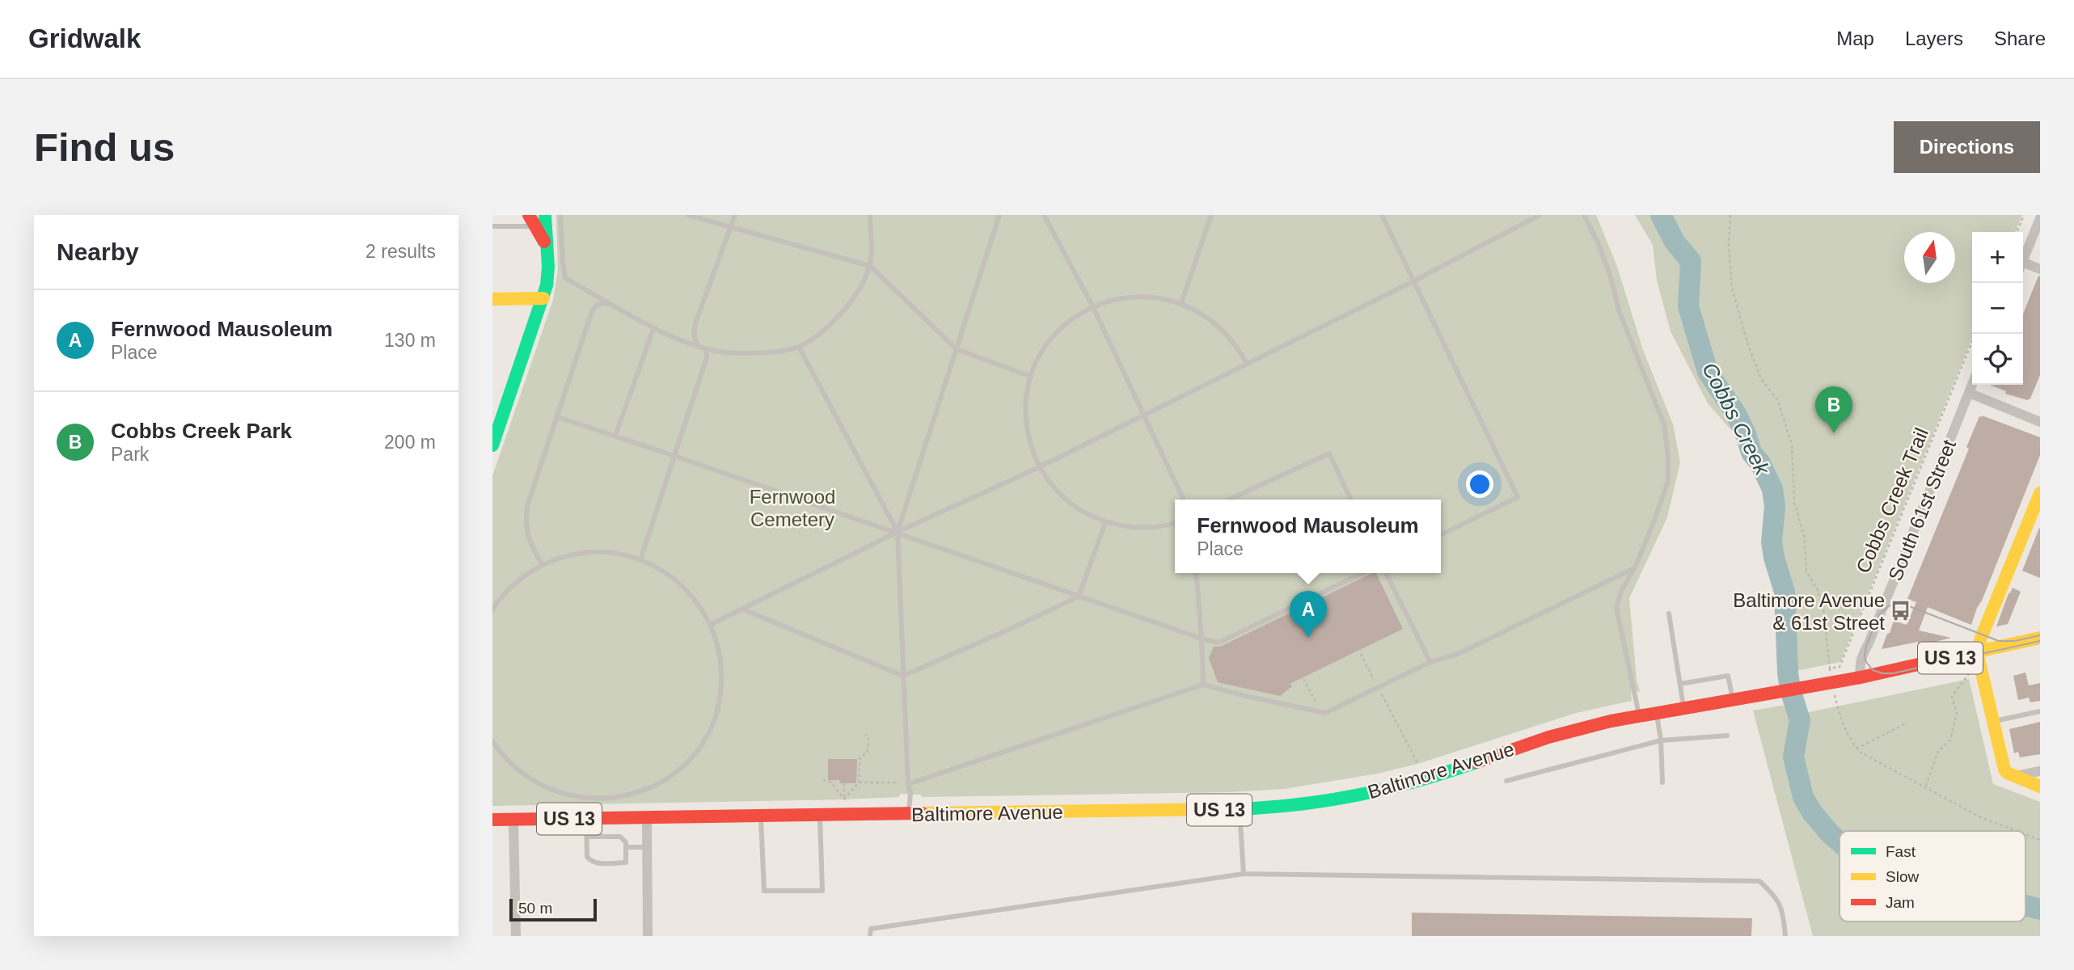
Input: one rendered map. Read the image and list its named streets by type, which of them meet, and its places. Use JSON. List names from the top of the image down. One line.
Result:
{"streets":{"main road":["US 13","Baltimore Avenue"],"street":["South 61st Street"],"path":["Cobbs Creek Trail"]},"crossings":[["South 61st Street","Baltimore Avenue"]],"water":["Cobbs Creek"],"parks":["Fernwood Cemetery"],"places":{"bus stop":["Baltimore Avenue & 61st Street"]},"legend":["Fast","Slow","Jam"],"scale_bar":"50 m","north":"top","page":{"header":"Gridwalk","nav":["Map","Layers","Share"],"buttons":"Directions","title":"Find us","heading":["Nearby","2 results"],"map_buttons":["+","−"],"list":[{"mark":"A","name":"Fernwood Mausoleum","note":"Place","value":"130 m"},{"mark":"B","name":"Cobbs Creek Park","note":"Park","value":"200 m"}],"pins":["B","A"],"popup":["Fernwood Mausoleum","Place"],"scale":"50 m"}}
